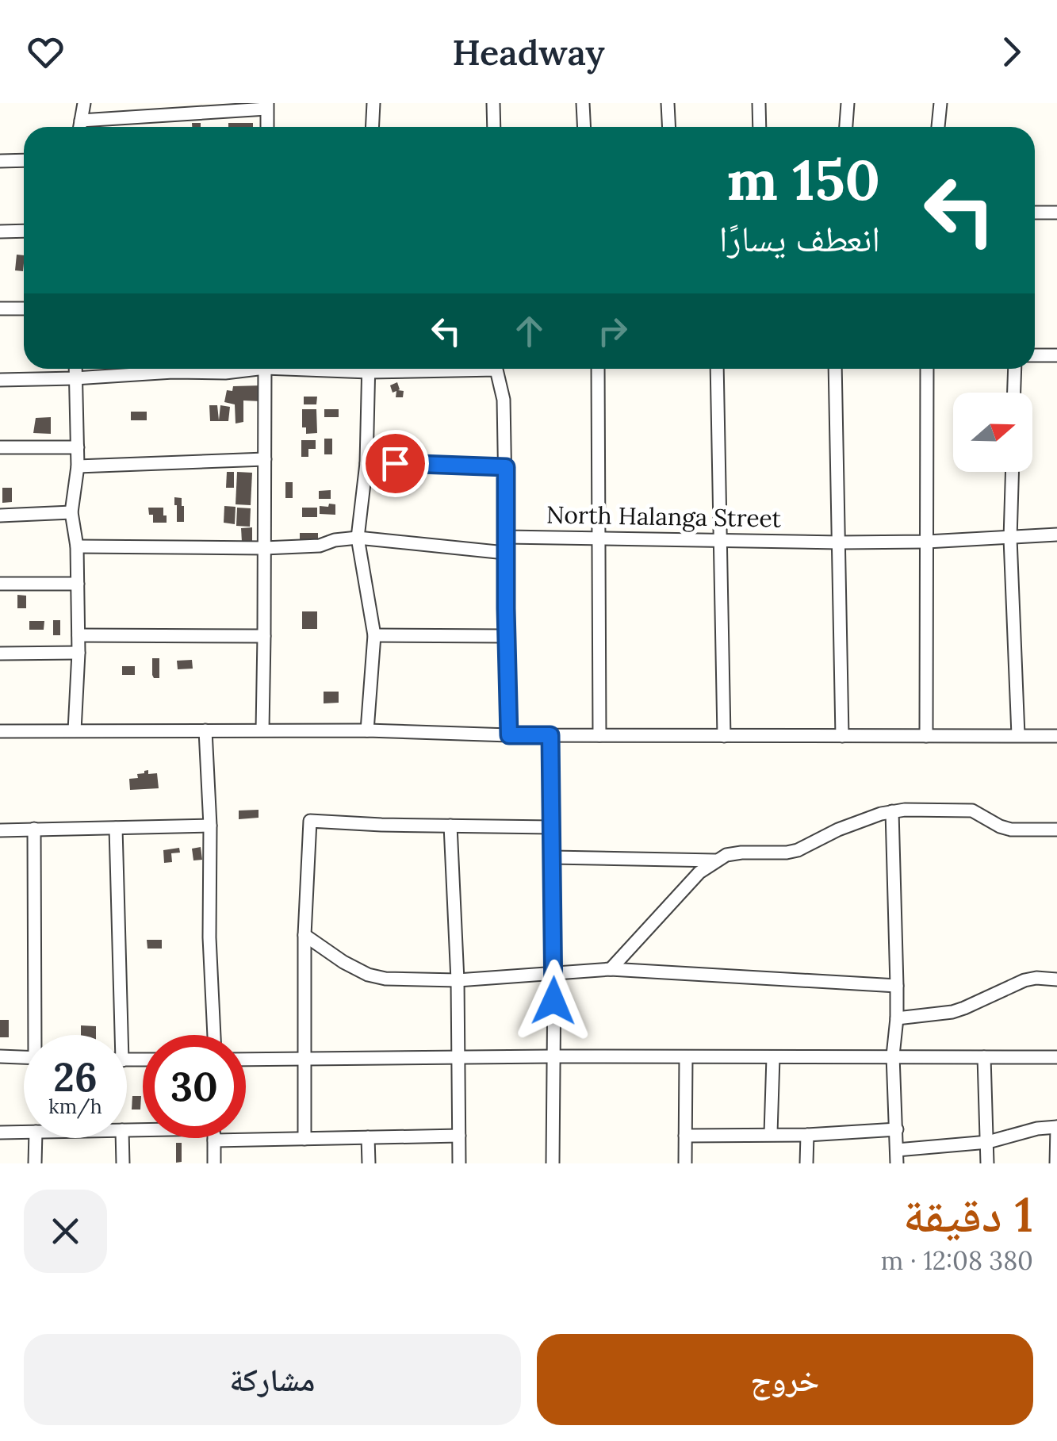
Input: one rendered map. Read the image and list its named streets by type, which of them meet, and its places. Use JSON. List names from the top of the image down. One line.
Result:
{"streets":{"street":["North Halanga Street"]},"north":"right","page":{"header":"Headway","turn":["150 m","انعطف يسارًا"],"speed":"26 km/h","limit":"30","heading":["1 دقيقة","380 m · 12:08"],"buttons":["خروج","مشاركة"]}}
